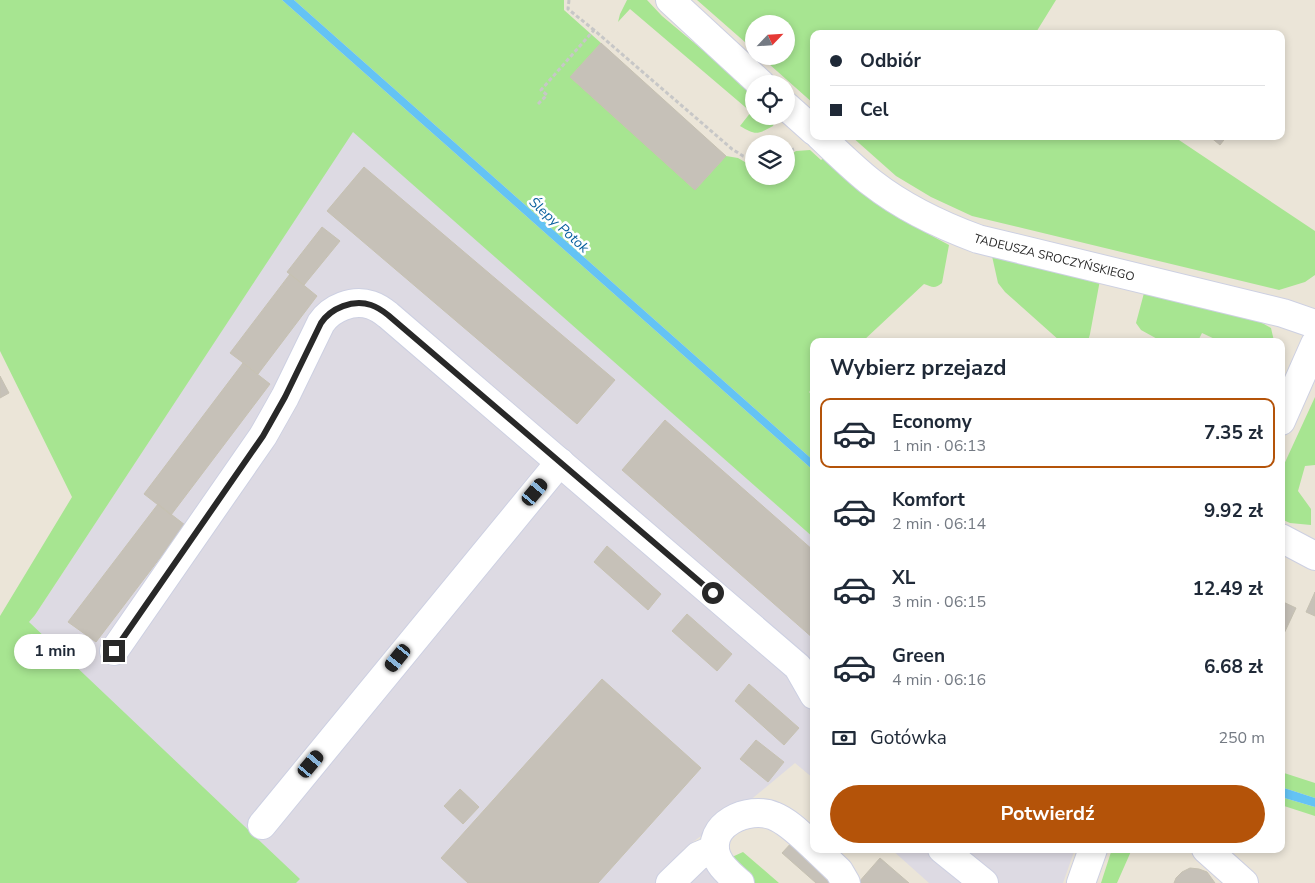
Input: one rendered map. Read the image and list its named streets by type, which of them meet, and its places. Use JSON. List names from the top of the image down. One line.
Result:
{"streets":{"street":["TADEUSZA SROCZYŃSKIEGO"]},"water":["Ślepy Potok"],"north":"top right","page":{"banner":["Odbiór","Cel"],"heading":"Wybierz przejazd","list":[{"name":"Economy","note":"1 min · 06:13","value":"7.35 zł"},{"name":"Komfort","note":"2 min · 06:14","value":"9.92 zł"},{"name":"XL","note":"3 min · 06:15","value":"12.49 zł"},{"name":"Green","note":"4 min · 06:16","value":"6.68 zł"}],"bubble":"1 min","pay":["Gotówka","250 m"],"buttons":"Potwierdź"}}
